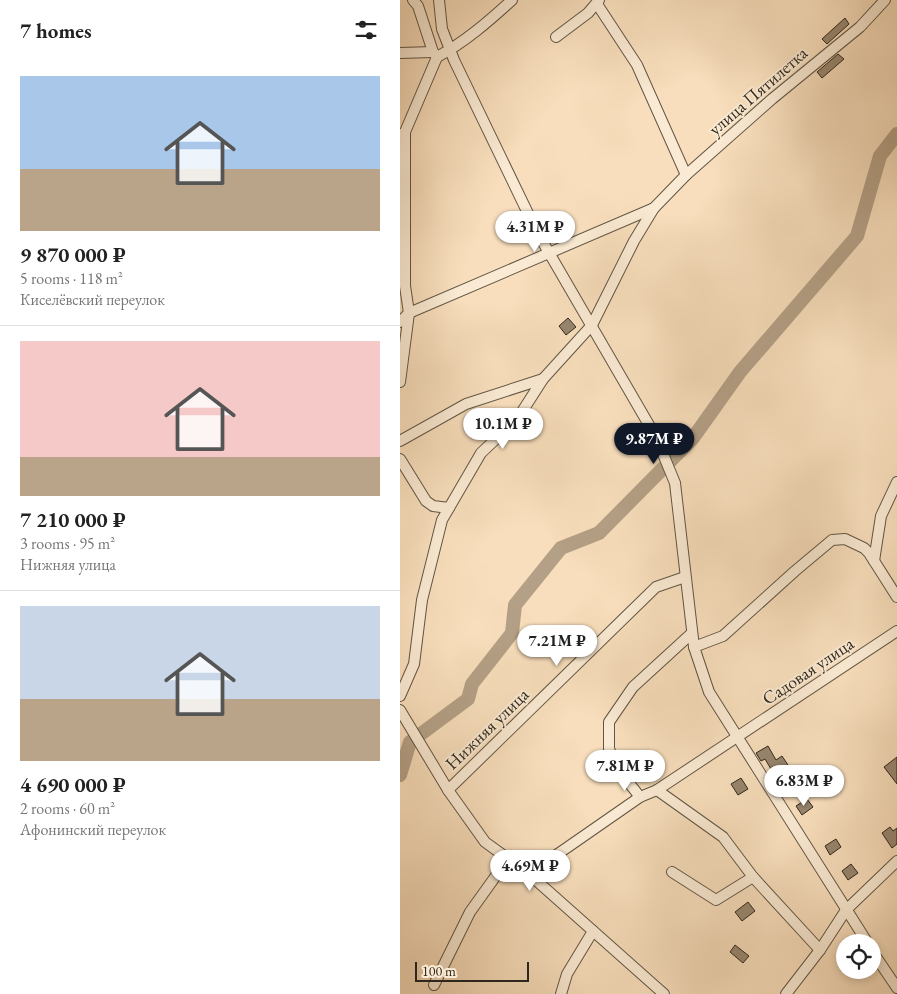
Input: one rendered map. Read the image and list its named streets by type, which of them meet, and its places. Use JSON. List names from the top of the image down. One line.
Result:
{"streets":{"street":["улица Пятилетка","Садовая улица","Нижняя улица"]},"scale_bar":"100 m","page":{"heading":"7 homes","list":[{"name":"9 870 000 ₽","note":"5 rooms · 118 m² · Киселёвский переулок"},{"name":"7 210 000 ₽","note":"3 rooms · 95 m² · Нижняя улица"},{"name":"4 690 000 ₽","note":"2 rooms · 60 m² · Афонинский переулок"}],"price":["4.31M ₽","10.1M ₽","9.87M ₽","7.21M ₽","7.81M ₽","6.83M ₽","4.69M ₽"],"scale":"100 m"}}
